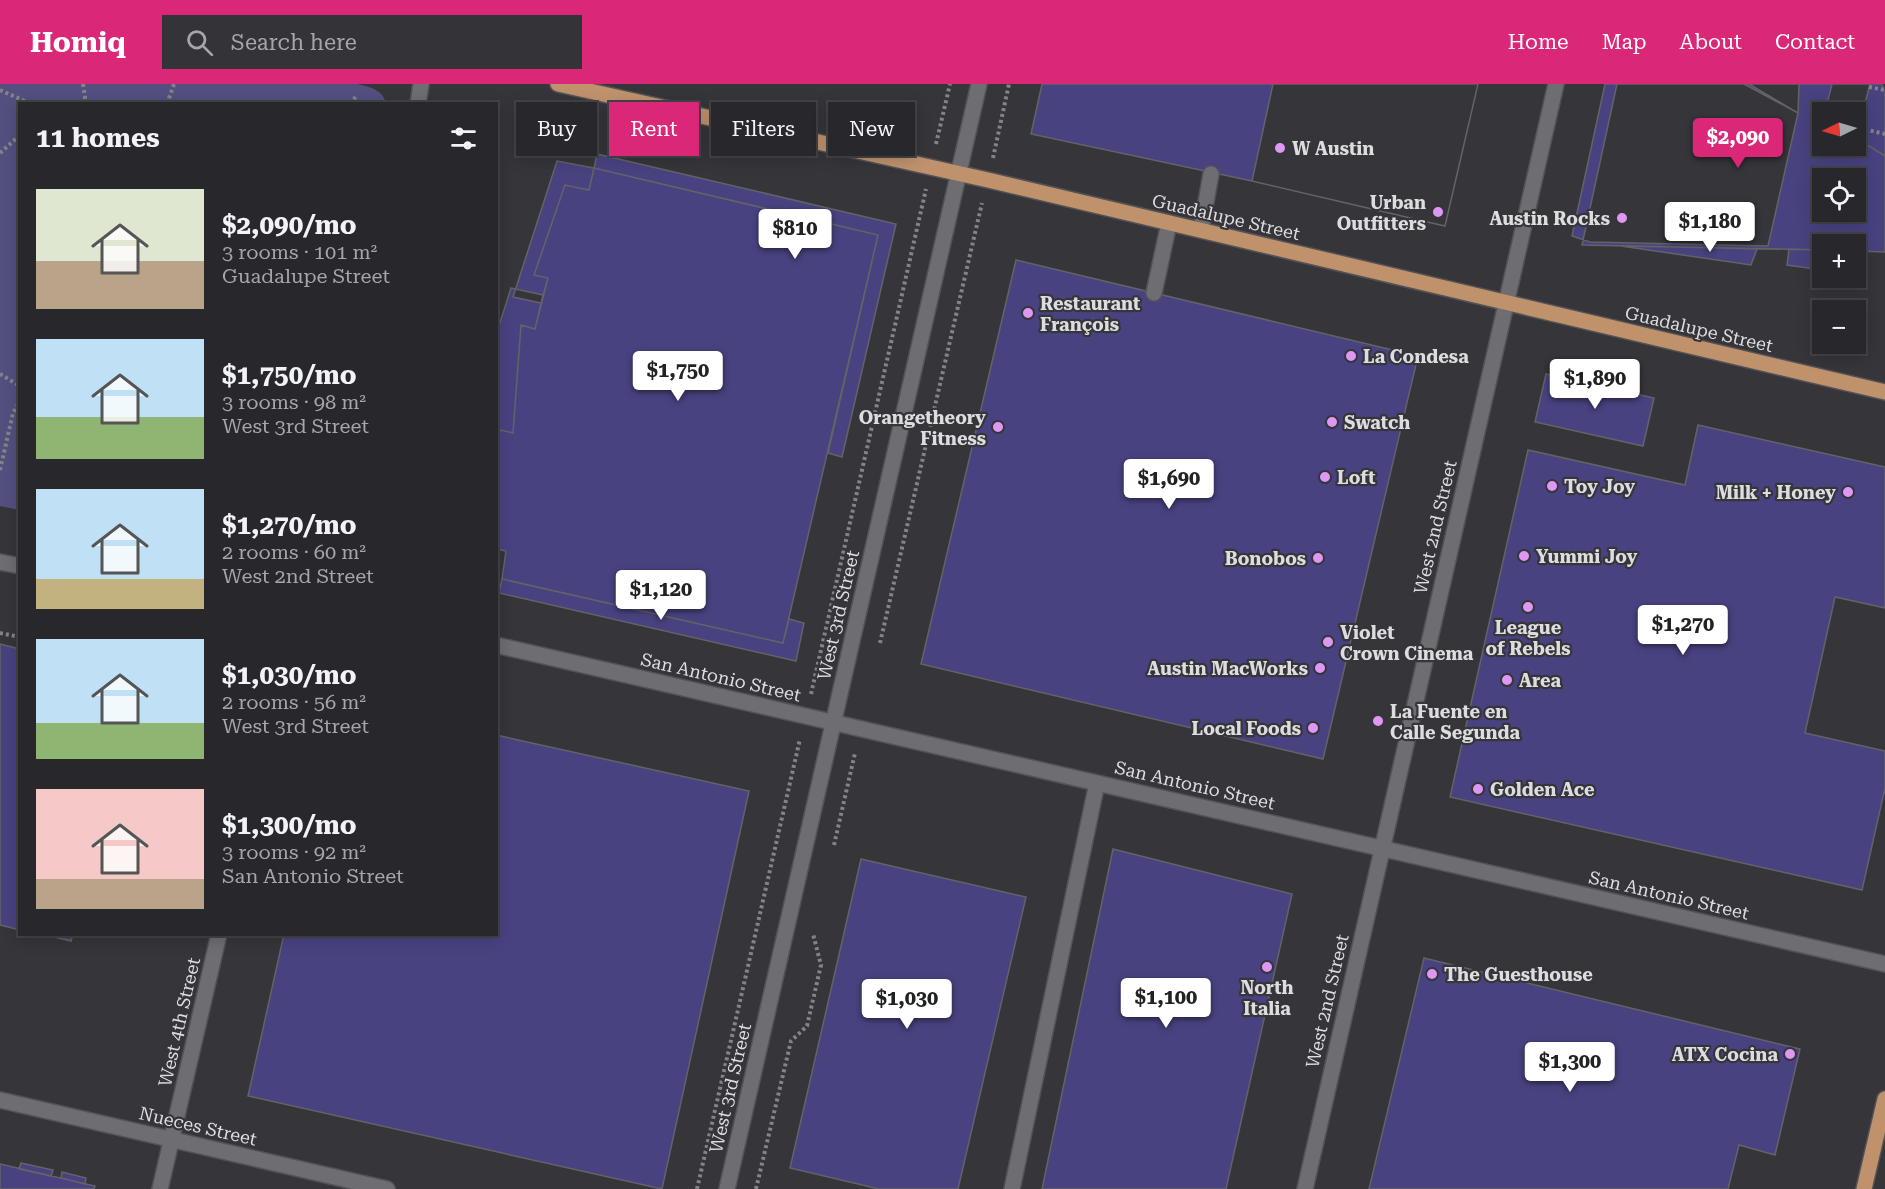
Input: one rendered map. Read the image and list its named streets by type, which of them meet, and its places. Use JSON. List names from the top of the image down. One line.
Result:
{"streets":{"main road":["Guadalupe Street"],"street":["West 2nd Street","West 3rd Street","San Antonio Street","West 4th Street","Nueces Street"]},"crossings":[["Guadalupe Street","West 2nd Street"],["Guadalupe Street","West 3rd Street"],["West 2nd Street","San Antonio Street"],["West 3rd Street","San Antonio Street"],["West 4th Street","Nueces Street"]],"places":["W Austin","Urban Outfitters","Austin Rocks","Restaurant François","La Condesa","Swatch","Orangetheory Fitness","Loft","Toy Joy","Milk + Honey","Yummi Joy","Bonobos","League of Rebels","Violet Crown Cinema","Austin MacWorks","Area","La Fuente en Calle Segunda","Local Foods","Golden Ace","North Italia","The Guesthouse","ATX Cocina"],"north":"left","page":{"header":"Homiq","search":"Search here","nav":["Home","Map","About","Contact"],"map_buttons":["+","−"],"chip":["Buy","Rent","Filters","New"],"heading":"11 homes","price":["$2,090","$1,180","$810","$1,750","$1,890","$1,690","$1,120","$1,270","$1,100","$1,030","$1,300"],"list":[{"name":"$2,090/mo","note":"3 rooms · 101 m² · Guadalupe Street"},{"name":"$1,750/mo","note":"3 rooms · 98 m² · West 3rd Street"},{"name":"$1,270/mo","note":"2 rooms · 60 m² · West 2nd Street"},{"name":"$1,030/mo","note":"2 rooms · 56 m² · West 3rd Street"},{"name":"$1,300/mo","note":"3 rooms · 92 m² · San Antonio Street"}]}}
